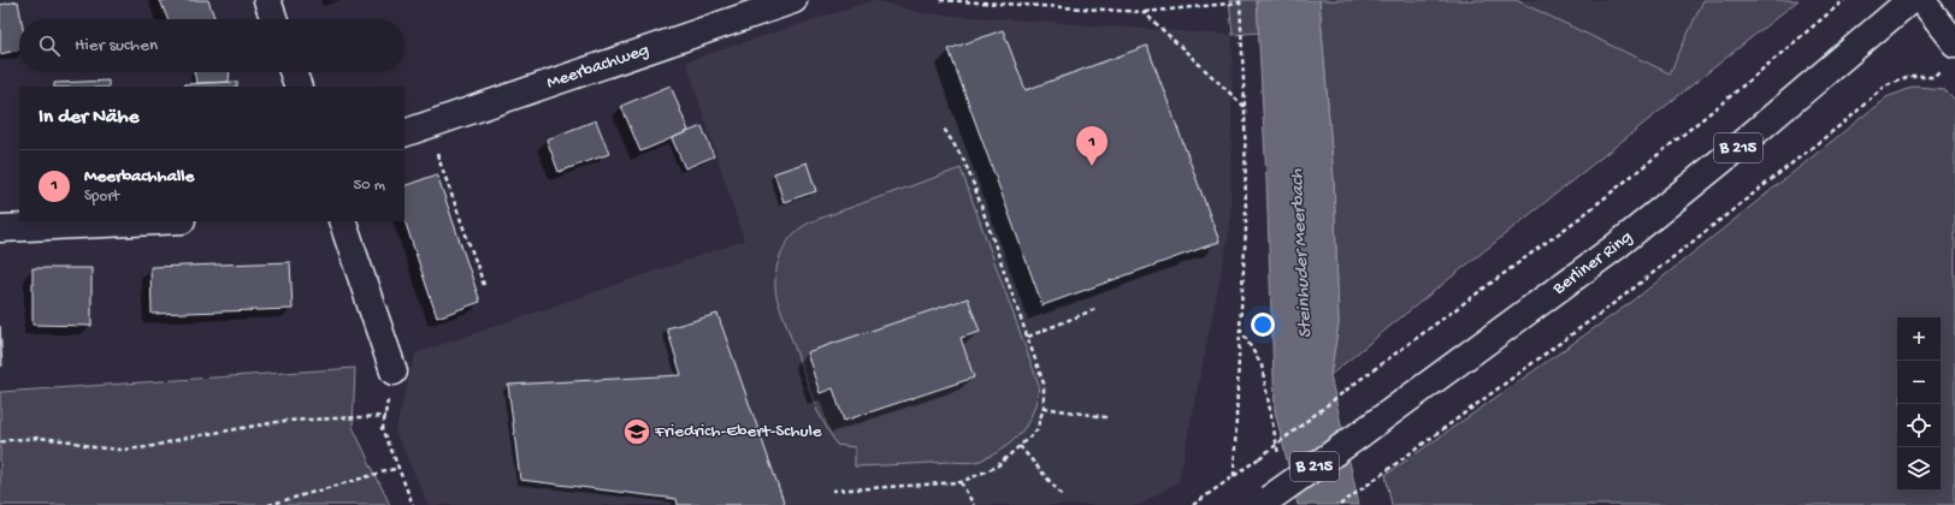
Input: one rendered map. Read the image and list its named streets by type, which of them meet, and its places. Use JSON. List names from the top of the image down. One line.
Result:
{"streets":{"street":["Meerbachweg","B 215","Berliner Ring"]},"water":["Steinhuder Meerbach"],"places":{"school or university":["Friedrich-Ebert-Schule"]},"page":{"search":"Hier suchen","heading":"In der Nähe","pins":"1","list":[{"mark":"1","name":"Meerbachhalle","note":"Sport","value":"50 m"}],"map_buttons":["+","−"]}}
